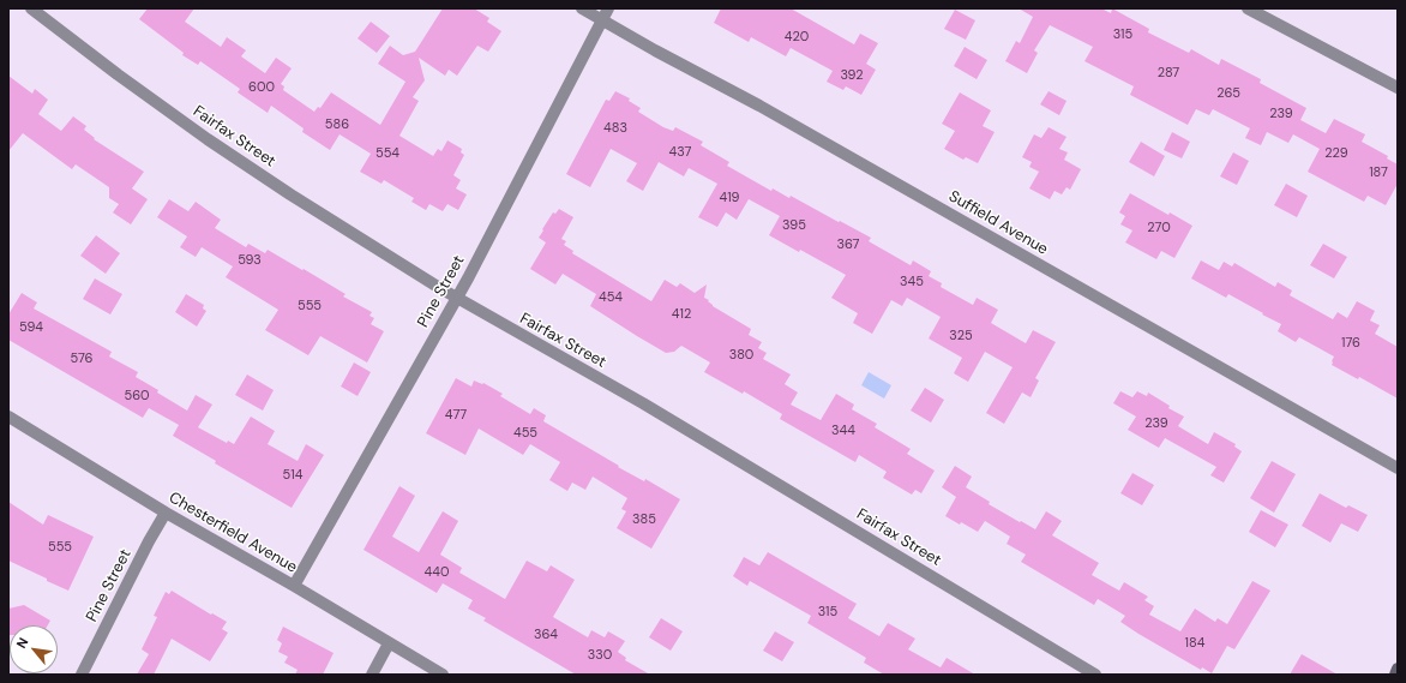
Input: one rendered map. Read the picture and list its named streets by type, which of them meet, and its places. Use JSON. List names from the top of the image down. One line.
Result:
{"streets":{"street":["Fairfax Street","Suffield Avenue","Pine Street","Chesterfield Avenue"]},"crossings":[["Fairfax Street","Pine Street"],["Suffield Avenue","Pine Street"],["Pine Street","Chesterfield Avenue"]],"house_numbers":["315","420","287","392","600","265","239","586","483","437","554","229","187","419","395","270","367","593","345","454","555","412","594","325","176","380","576","560","477","239","344","455","514","385","555","440","315","364","184","330"],"north":"top left"}
